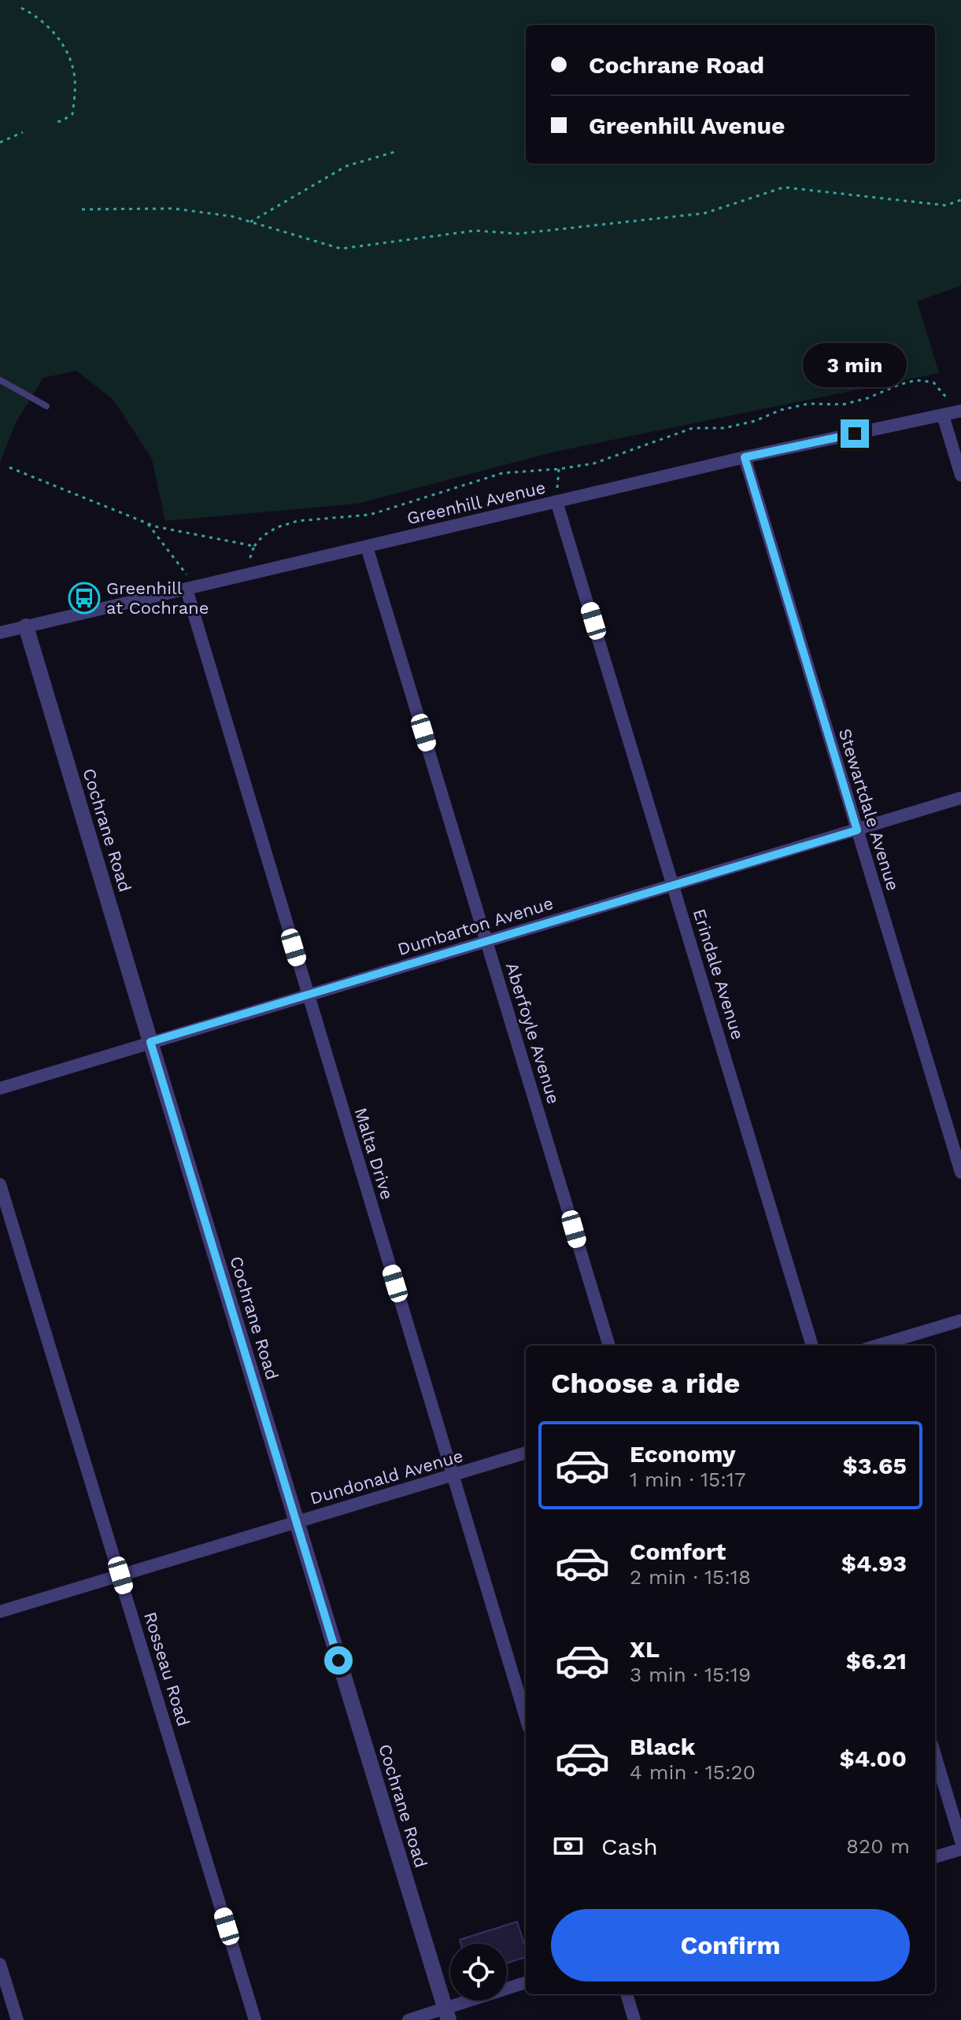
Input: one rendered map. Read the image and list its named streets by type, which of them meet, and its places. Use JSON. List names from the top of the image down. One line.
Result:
{"streets":{"street":["Greenhill Avenue","Stewartdale Avenue","Cochrane Road","Dumbarton Avenue","Erindale Avenue","Aberfoyle Avenue","Malta Drive","Dundonald Avenue","Rosseau Road"]},"crossings":[["Greenhill Avenue","Stewartdale Avenue"],["Greenhill Avenue","Cochrane Road"],["Greenhill Avenue","Erindale Avenue"],["Greenhill Avenue","Aberfoyle Avenue"],["Greenhill Avenue","Malta Drive"],["Stewartdale Avenue","Dumbarton Avenue"],["Cochrane Road","Dumbarton Avenue"],["Cochrane Road","Dundonald Avenue"],["Dumbarton Avenue","Erindale Avenue"],["Dumbarton Avenue","Aberfoyle Avenue"],["Dumbarton Avenue","Malta Drive"],["Malta Drive","Dundonald Avenue"],["Dundonald Avenue","Rosseau Road"]],"places":{"bus stop":["Greenhill at Cochrane"]},"page":{"banner":["Cochrane Road","Greenhill Avenue"],"bubble":"3 min","heading":"Choose a ride","list":[{"name":"Economy","note":"1 min · 15:17","value":"$3.65"},{"name":"Comfort","note":"2 min · 15:18","value":"$4.93"},{"name":"XL","note":"3 min · 15:19","value":"$6.21"},{"name":"Black","note":"4 min · 15:20","value":"$4.00"}],"pay":["Cash","820 m"],"buttons":"Confirm"}}
